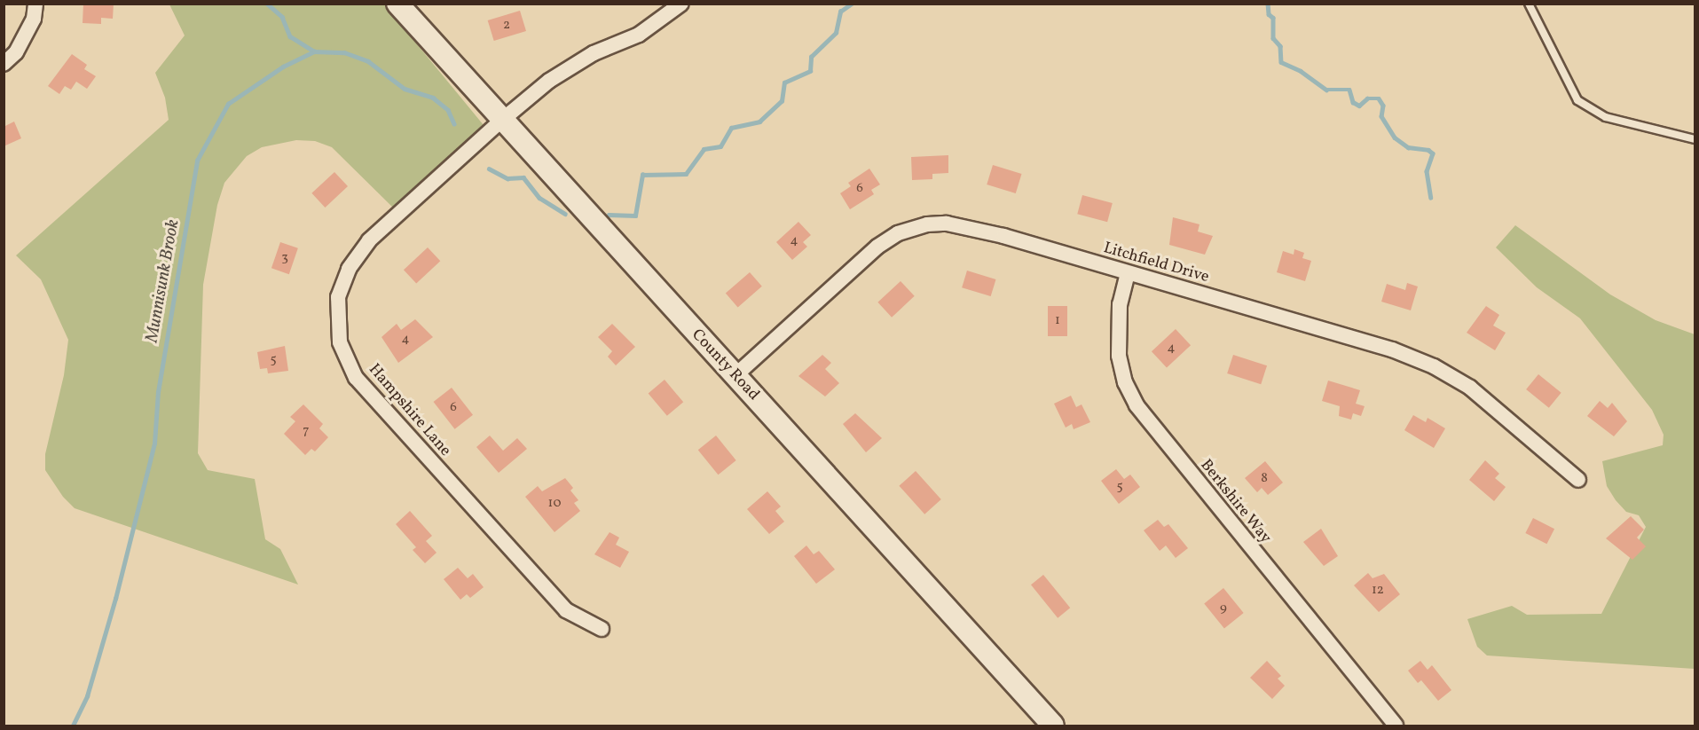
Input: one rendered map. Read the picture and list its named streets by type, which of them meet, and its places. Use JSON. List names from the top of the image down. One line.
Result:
{"streets":{"street":["Litchfield Drive","County Road","Hampshire Lane","Berkshire Way"]},"crossings":[["Litchfield Drive","County Road"],["Litchfield Drive","Berkshire Way"],["County Road","Hampshire Lane"]],"water":["Munnisunk Brook"],"house_numbers":["2","6","4","3","1","4","4","5","6","7","8","5","10","12","9"]}
